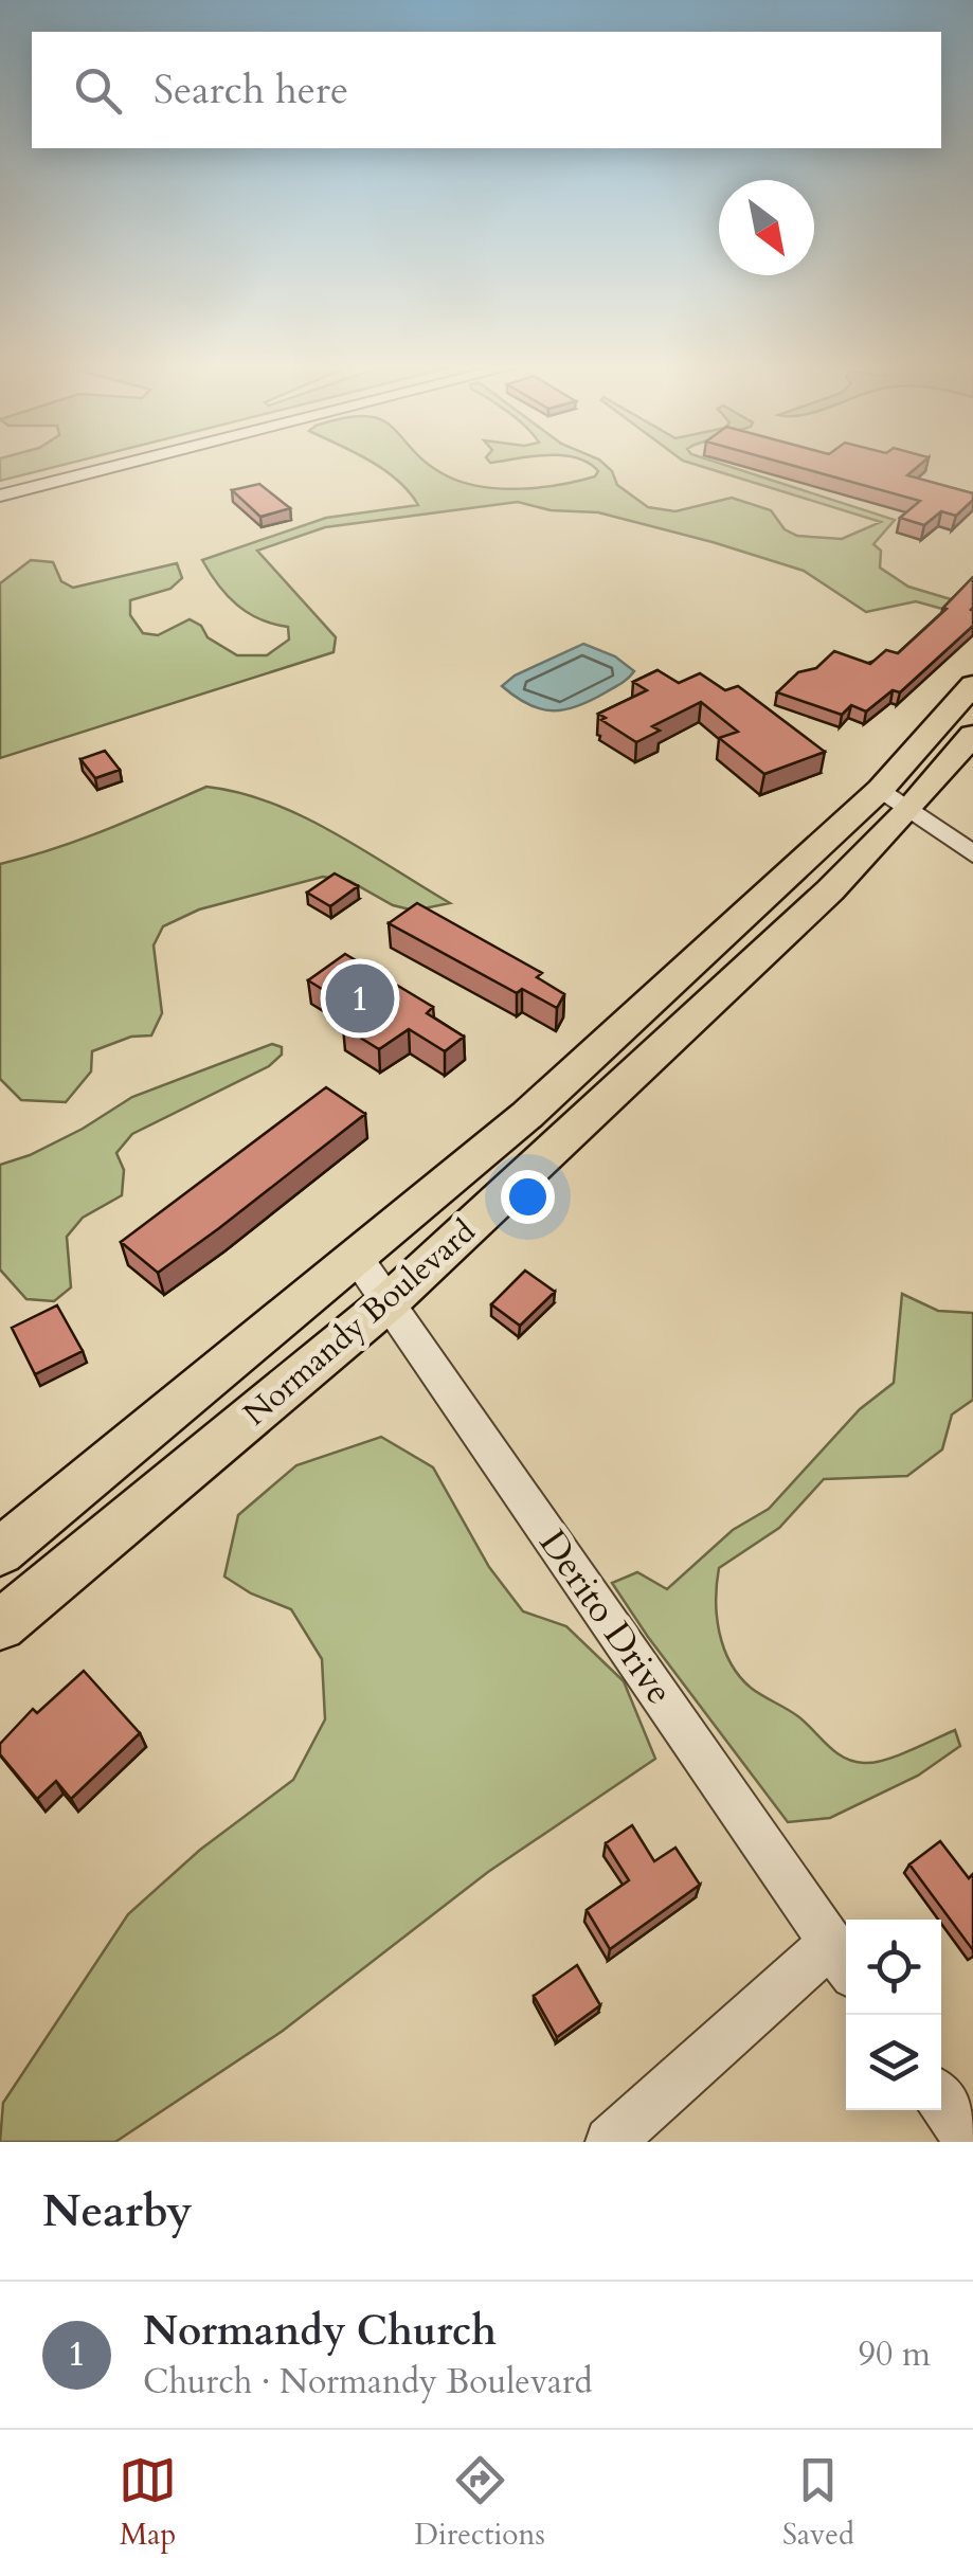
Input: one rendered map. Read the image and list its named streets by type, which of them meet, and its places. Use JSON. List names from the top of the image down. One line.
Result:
{"streets":{"main road":["Normandy Boulevard"],"street":["Derito Drive"]},"crossings":[["Normandy Boulevard","Derito Drive"]],"north":"bottom right","page":{"search":"Search here","pins":"1","heading":"Nearby","list":[{"mark":"1","name":"Normandy Church","note":"Church · Normandy Boulevard","value":"90 m"}],"nav":["Map","Directions","Saved"]}}
